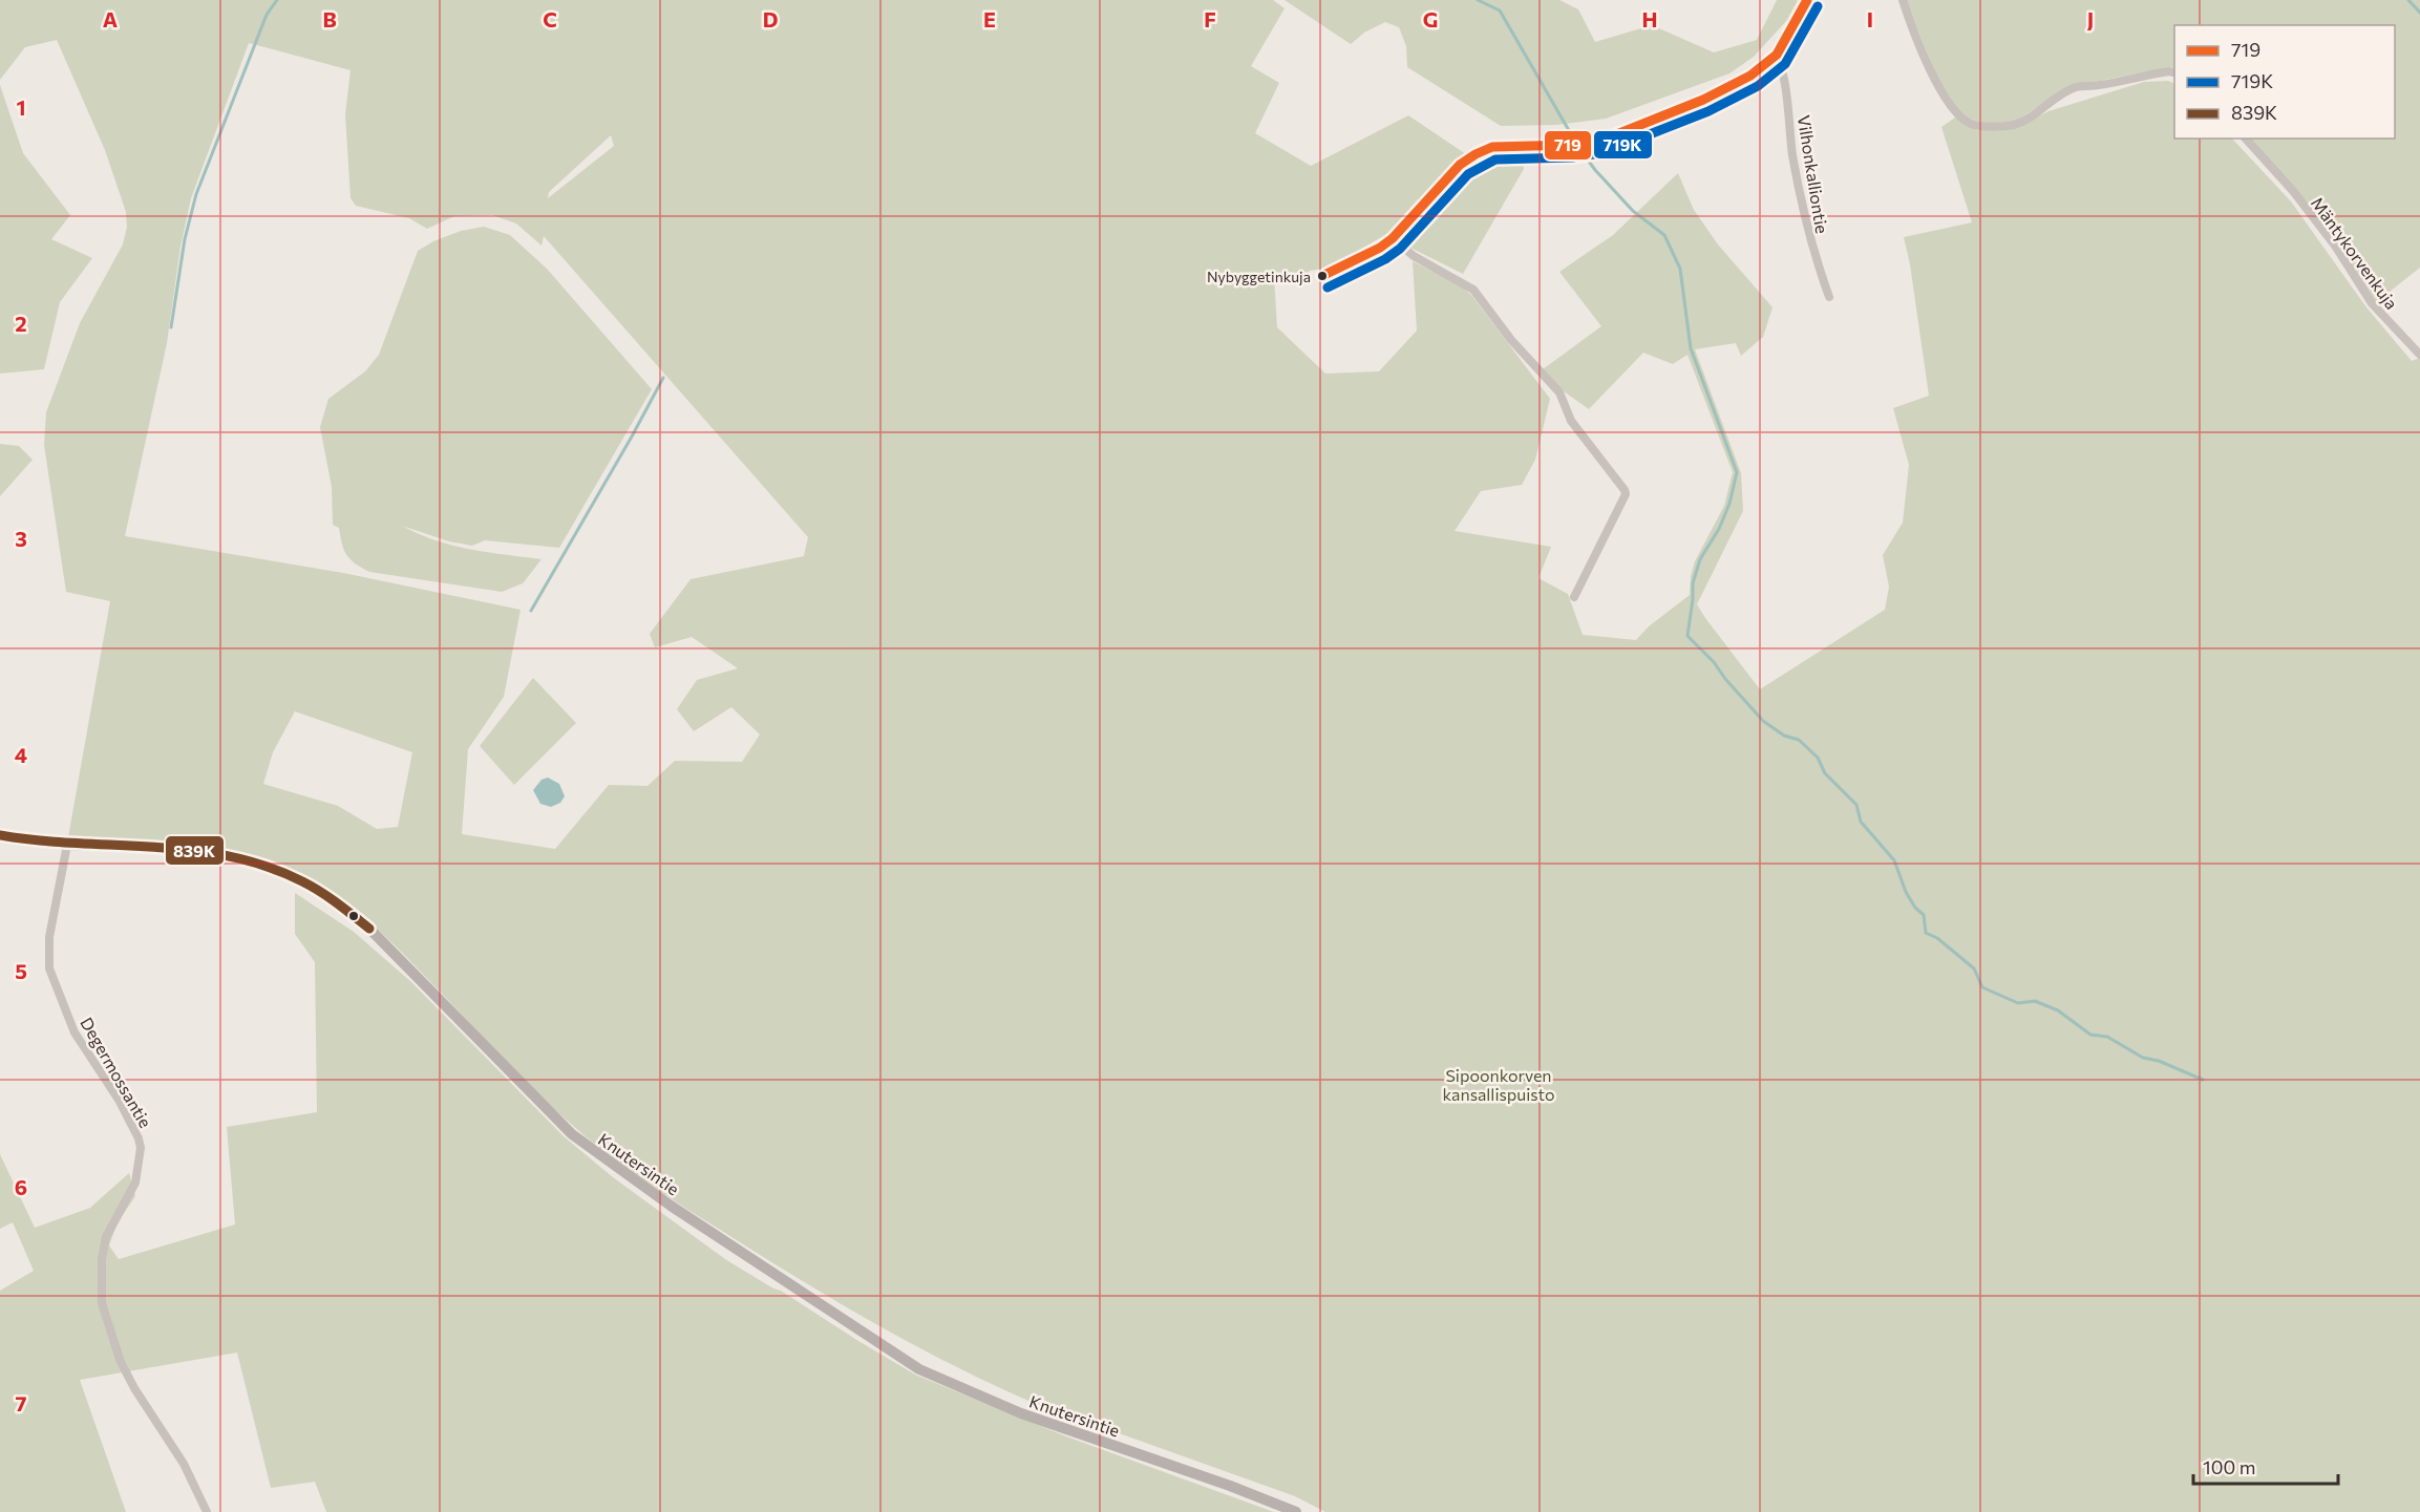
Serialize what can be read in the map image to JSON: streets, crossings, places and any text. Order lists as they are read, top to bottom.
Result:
{
  "streets": {
    "street": [
      "Vilhonkalliontie",
      "Mäntykorvenkuja",
      "Degermossantie",
      "Knutersintie"
    ]
  },
  "crossings": [
    ["Degermossantie", "Knutersintie"]
  ],
  "parks": ["Sipoonkorven kansallispuisto"],
  "places": ["Nybyggetinkuja"],
  "lines": ["transit line 719", "transit line 719K", "transit line 839K"],
  "legend": ["719", "719K", "839K"],
  "scale_bar": "100 m",
  "grid": {
    "columns": [
      "A",
      "B",
      "C",
      "D",
      "E",
      "F",
      "G",
      "H",
      "I",
      "J"
    ],
    "rows": [
      "1",
      "2",
      "3",
      "4",
      "5",
      "6",
      "7"
    ]
  }
}
